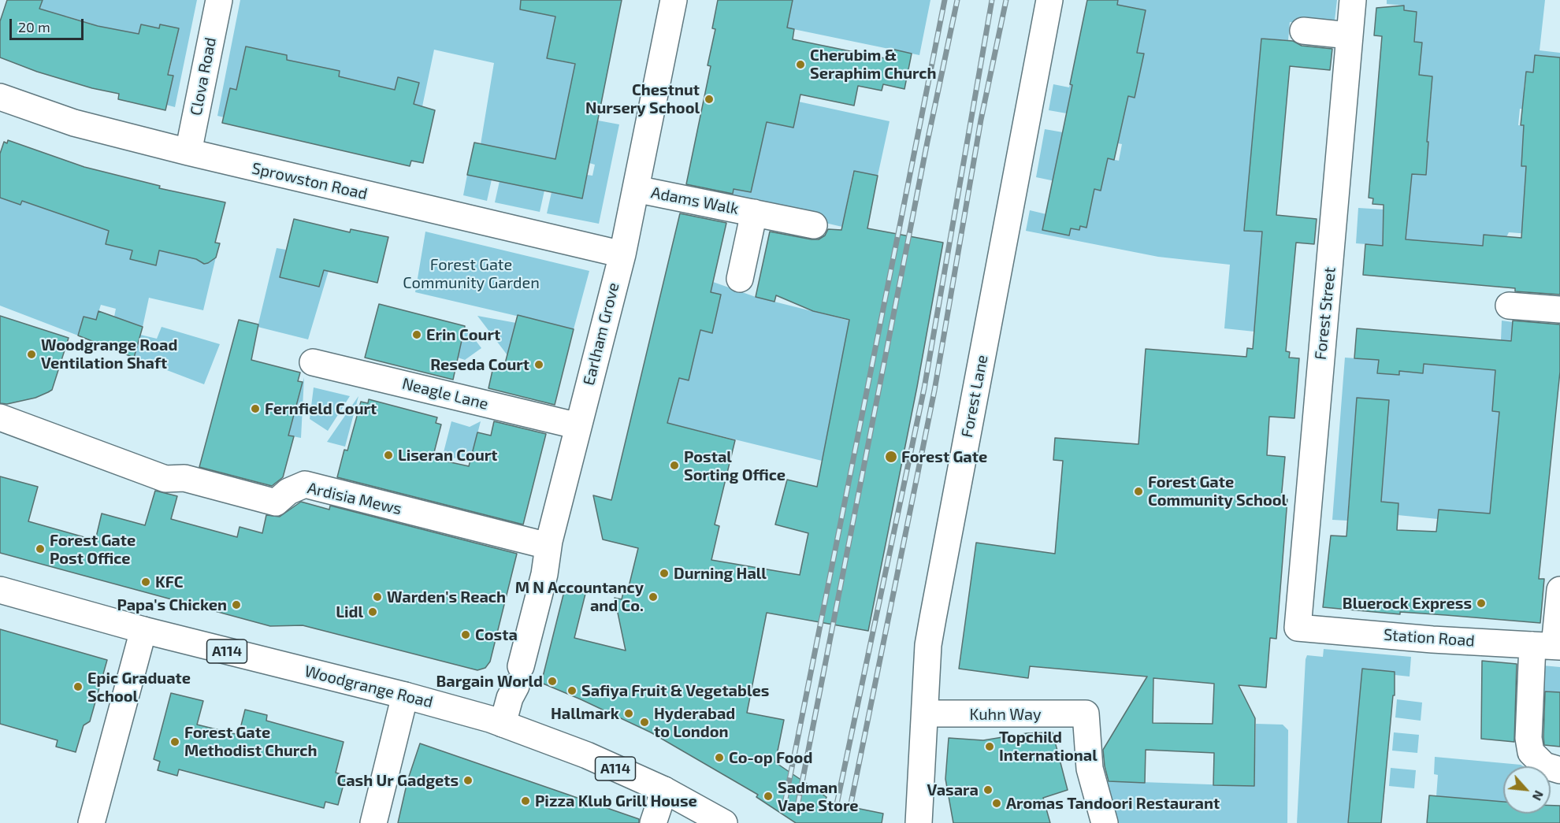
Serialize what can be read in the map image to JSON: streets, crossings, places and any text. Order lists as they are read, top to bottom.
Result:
{
  "streets": {
    "street": [
      "Clova Road",
      "Sprowston Road",
      "Adams Walk",
      "Forest Street",
      "Earlham Grove",
      "Neagle Lane",
      "Forest Lane",
      "Ardisia Mews",
      "Station Road",
      "A114",
      "Woodgrange Road",
      "Kuhn Way"
    ]
  },
  "crossings": [
    ["Clova Road", "Sprowston Road"],
    ["Sprowston Road", "Earlham Grove"],
    ["Adams Walk", "Earlham Grove"],
    ["Forest Street", "Station Road"],
    ["Earlham Grove", "Neagle Lane"],
    ["Earlham Grove", "Ardisia Mews"],
    ["Earlham Grove", "Woodgrange Road"],
    ["Forest Lane", "Kuhn Way"]
  ],
  "parks": ["Forest Gate Community Garden"],
  "places": [
    "Cherubim & Seraphim Church",
    "Chestnut Nursery School",
    "Erin Court",
    "Woodgrange Road Ventilation Shaft",
    "Reseda Court",
    "Fernfield Court",
    "Liseran Court",
    "Forest Gate",
    "Postal Sorting Office",
    "Forest Gate Community School",
    "Forest Gate Post Office",
    "Durning Hall",
    "KFC",
    "Warden's Reach",
    "M N Accountancy and Co.",
    "Bluerock Express",
    "Papa's Chicken",
    "Lidl",
    "Costa",
    "Bargain World",
    "Epic Graduate School",
    "Safiya Fruit & Vegetables",
    "Hallmark",
    "Hyderabad to London",
    "Forest Gate Methodist Church",
    "Topchild International",
    "Co-op Food",
    "Cash Ur Gadgets",
    "Vasara",
    "Sadman Vape Store",
    "Pizza Klub Grill House",
    "Aromas Tandoori Restaurant"
  ],
  "scale_bar": "20 m",
  "north": "bottom right"
}
